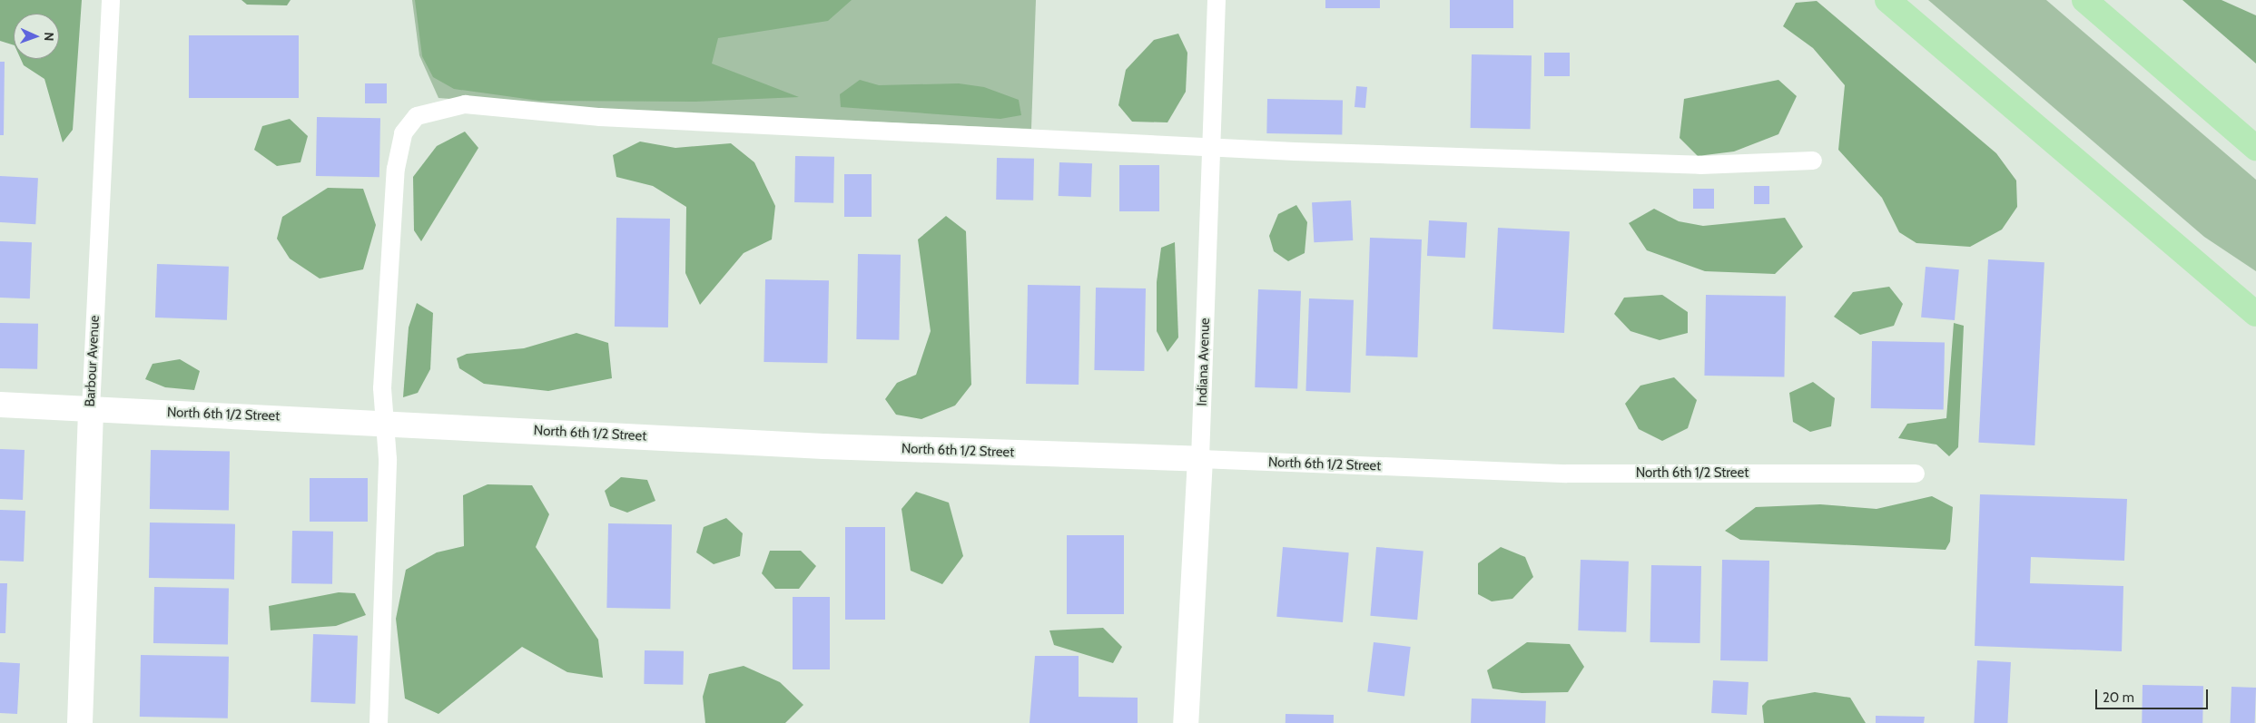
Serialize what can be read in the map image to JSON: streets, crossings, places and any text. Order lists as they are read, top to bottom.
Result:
{
  "streets": {
    "street": ["Barbour Avenue", "Indiana Avenue", "North 6th 1/2 Street"]
  },
  "crossings": [
    ["Barbour Avenue", "North 6th 1/2 Street"],
    ["Indiana Avenue", "North 6th 1/2 Street"]
  ],
  "scale_bar": "20 m",
  "north": "right"
}
